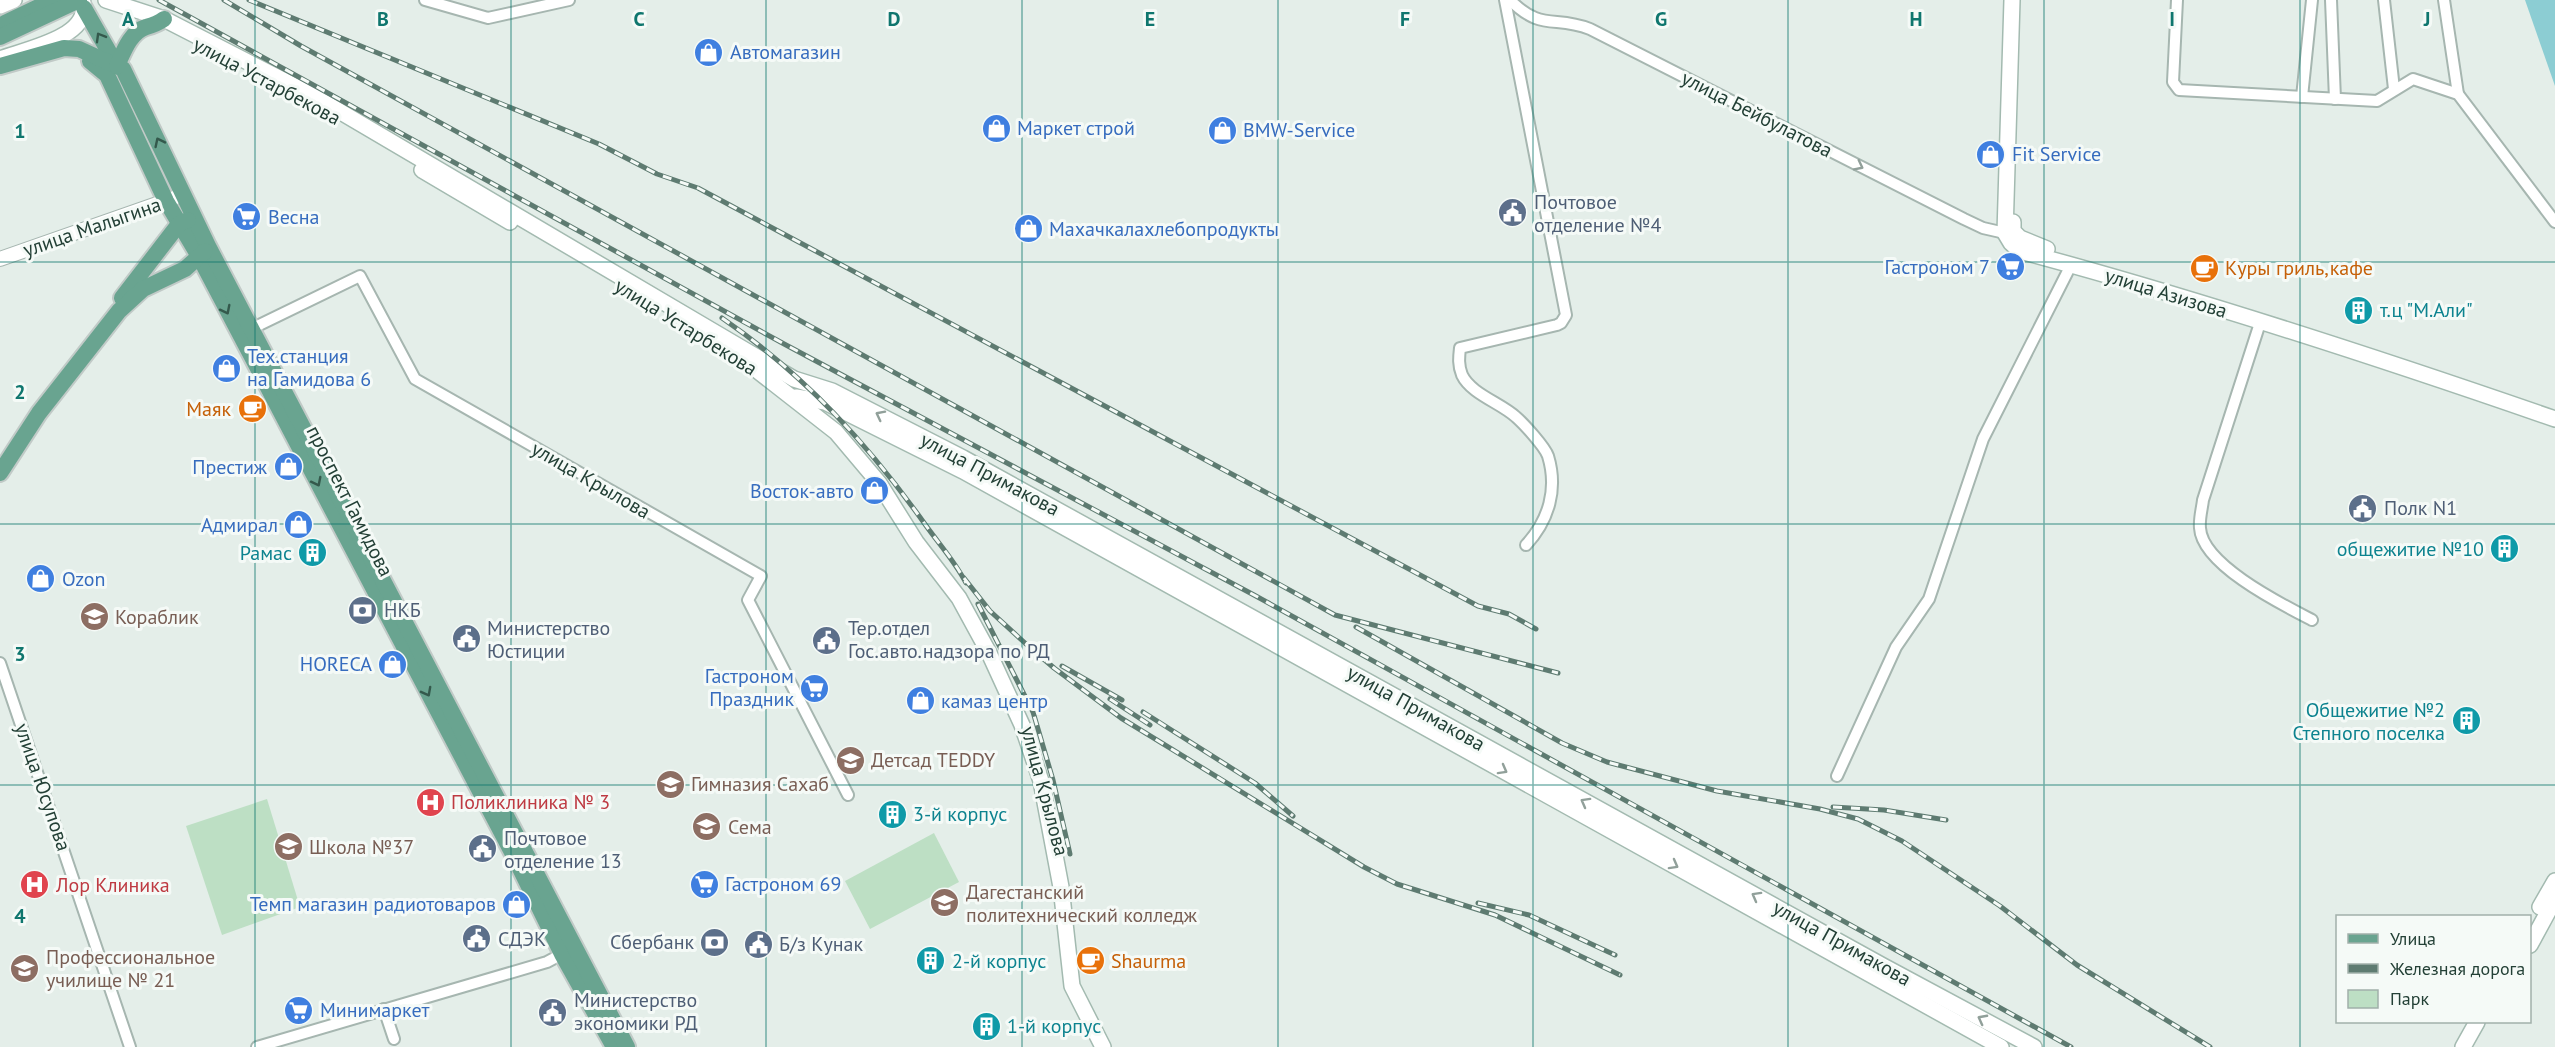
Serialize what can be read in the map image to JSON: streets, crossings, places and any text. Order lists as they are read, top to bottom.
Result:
{
  "streets": {
    "main road": [
      "улица Устарбекова",
      "улица Азизова",
      "улица Примакова",
      "улица Крылова",
      "проспект Гамидова"
    ],
    "street": ["улица Бейбулатова", "улица Малыгина", "улица Юсупова"]
  },
  "crossings": [
    ["улица Устарбекова", "проспект Гамидова"],
    ["улица Бейбулатова", "улица Азизова"],
    ["улица Малыгина", "проспект Гамидова"],
    ["улица Примакова", "улица Крылова"],
    ["улица Крылова", "проспект Гамидова"]
  ],
  "one_way": ["улица Бейбулатова"],
  "places": {
    "shop": [
      "Автомагазин",
      "Маркет строй",
      "BMW-Service",
      "Fit Service",
      "Махачкалахлебопродукты",
      "Тех.станция на Гамидова 6",
      "Престиж",
      "Восток-авто",
      "Адмирал",
      "Ozon",
      "HORECA",
      "камаз центр",
      "Темп магазин радиотоваров"
    ],
    "public building": [
      "Почтовое отделение №4",
      "Полк N1",
      "Министерство Юстиции",
      "Тер.отдел Гос.авто.надзора по РД",
      "Почтовое отделение 13",
      "СДЭК",
      "Б/з Кунак",
      "Министерство экономики РД"
    ],
    "supermarket": [
      "Весна",
      "Гастроном 7",
      "Гастроном Праздник",
      "Гастроном 69",
      "Минимаркет"
    ],
    "cafe": ["Куры гриль,кафе", "Маяк", "Shaurma"],
    "building": [
      "т.ц \"М.Али\"",
      "общежитие №10",
      "Рамас",
      "Общежитие №2 Степного поселка",
      "3-й корпус",
      "2-й корпус",
      "1-й корпус"
    ],
    "bank": ["НКБ", "Сбербанк"],
    "school or university": [
      "Кораблик",
      "Детсад TEDDY",
      "Гимназия Сахаб",
      "Сема",
      "Школа №37",
      "Дагестанский политехнический колледж",
      "Профессиональное училище № 21"
    ],
    "hospital": ["Поликлиника № 3", "Лор Клиника"]
  },
  "legend": ["Улица", "Железная дорога", "Парк"],
  "grid": {
    "columns": [
      "A",
      "B",
      "C",
      "D",
      "E",
      "F",
      "G",
      "H",
      "I",
      "J"
    ],
    "rows": [
      "1",
      "2",
      "3",
      "4"
    ]
  }
}
